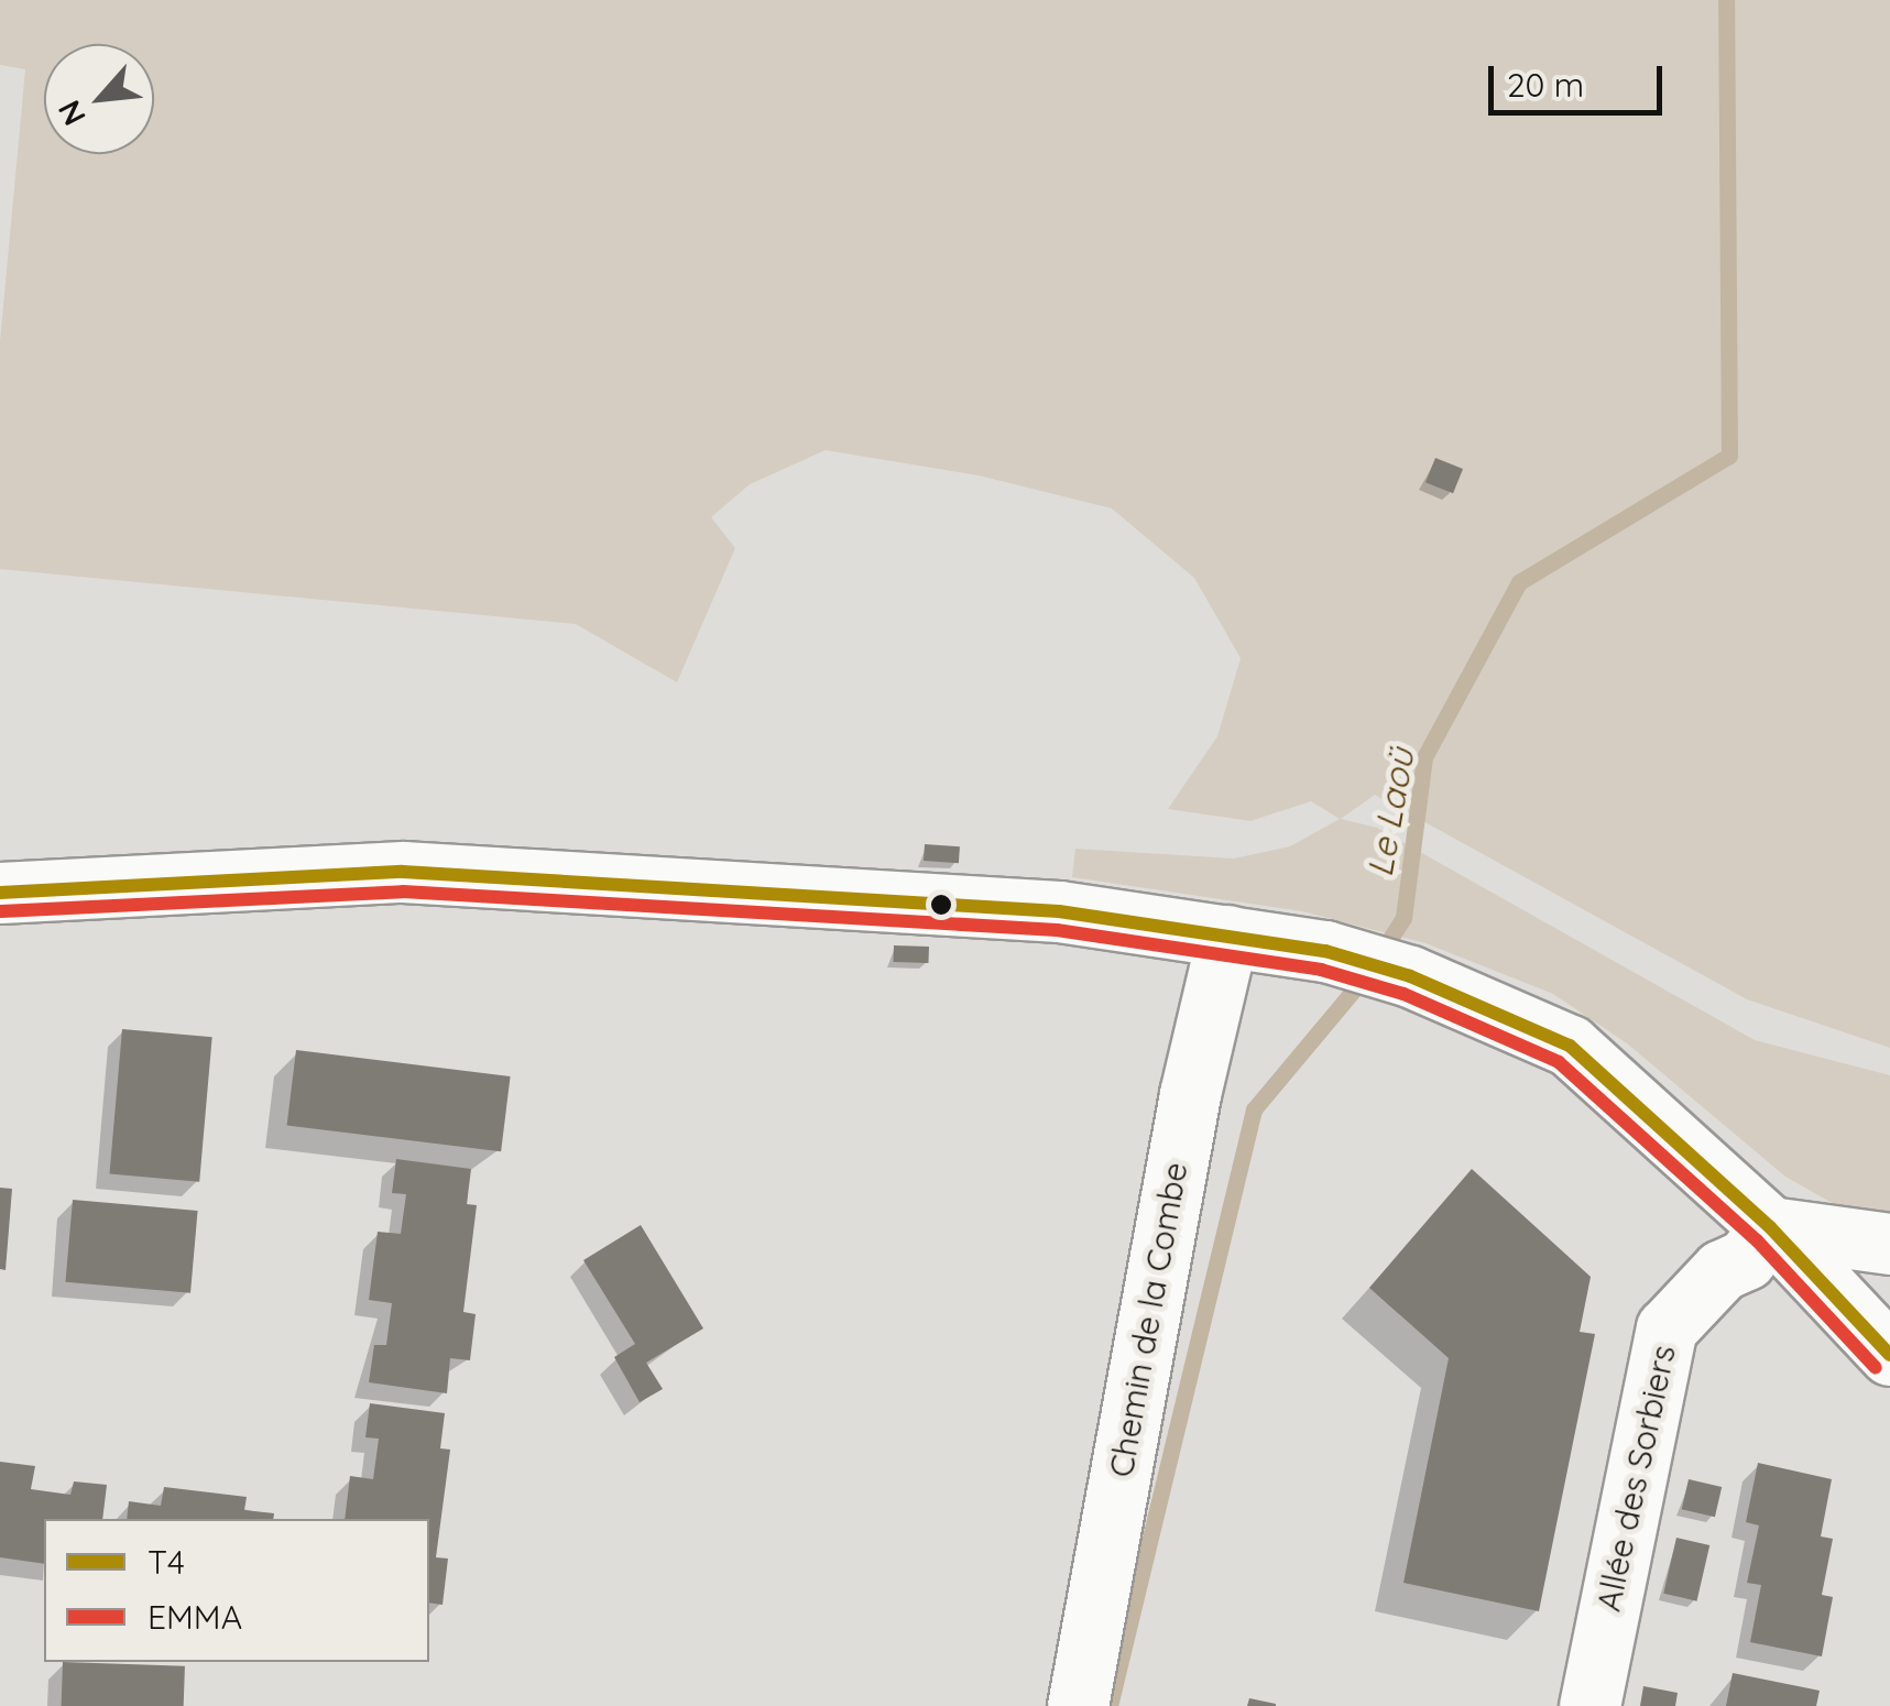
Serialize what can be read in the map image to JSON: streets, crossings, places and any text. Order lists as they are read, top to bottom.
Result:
{
  "streets": {
    "street": ["Chemin de la Combe", "Allée des Sorbiers"]
  },
  "water": ["Le Laoü"],
  "lines": ["transit line T4", "transit line EMMA"],
  "legend": ["T4", "EMMA"],
  "scale_bar": "20 m",
  "north": "bottom left"
}
